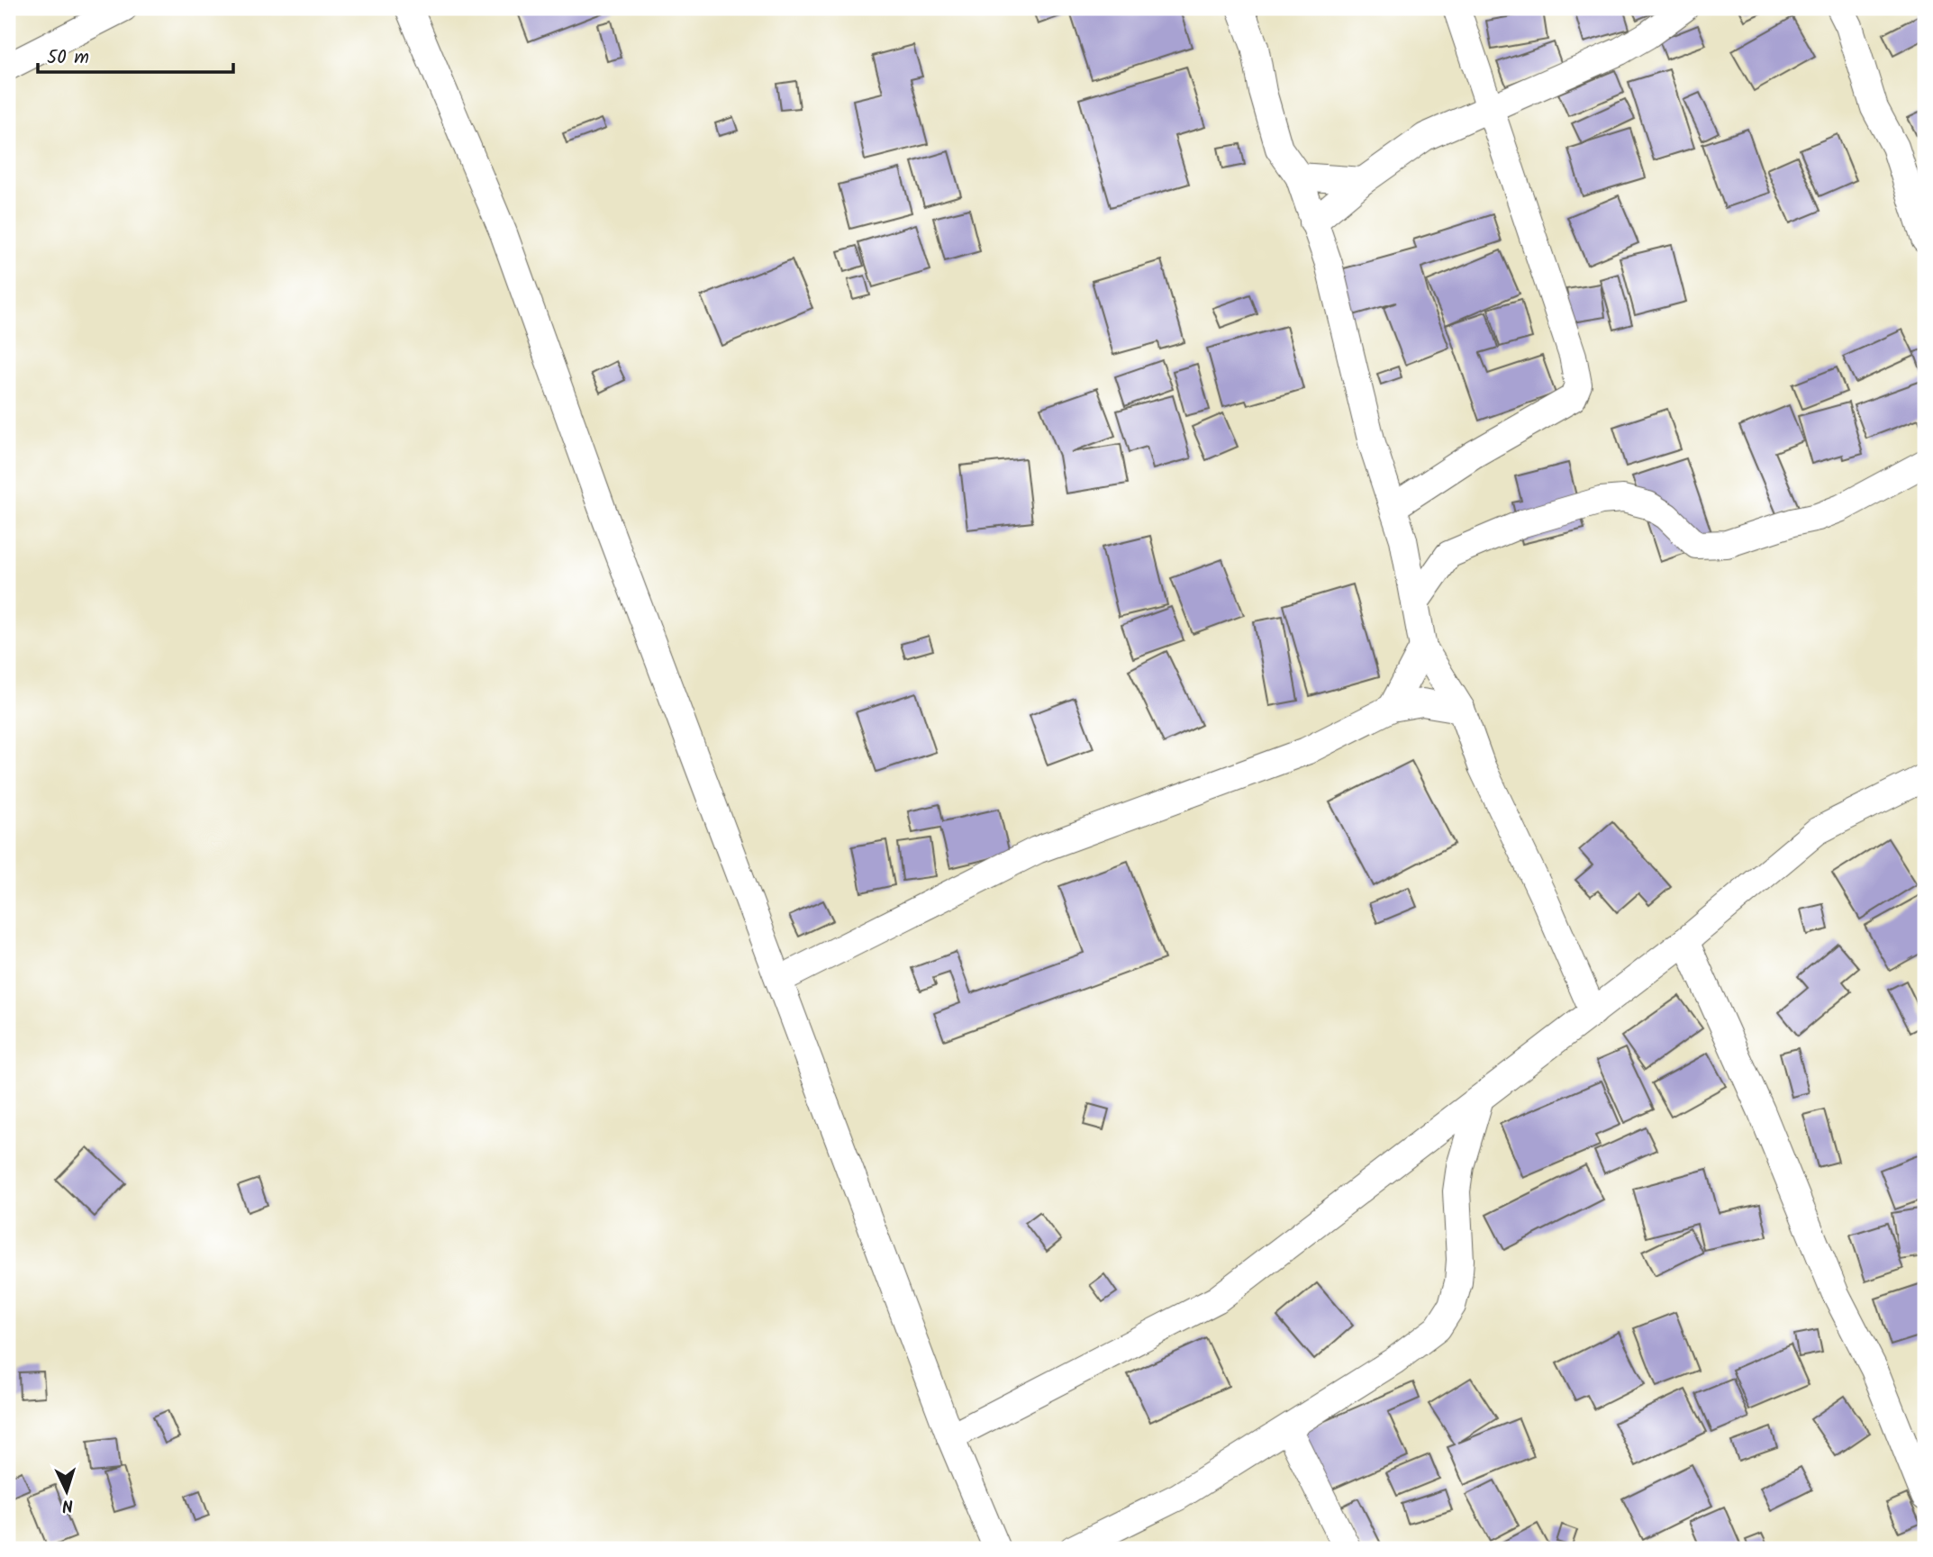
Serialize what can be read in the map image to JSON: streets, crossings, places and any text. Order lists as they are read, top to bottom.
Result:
{
  "scale_bar": "50 m",
  "north": "bottom"
}
